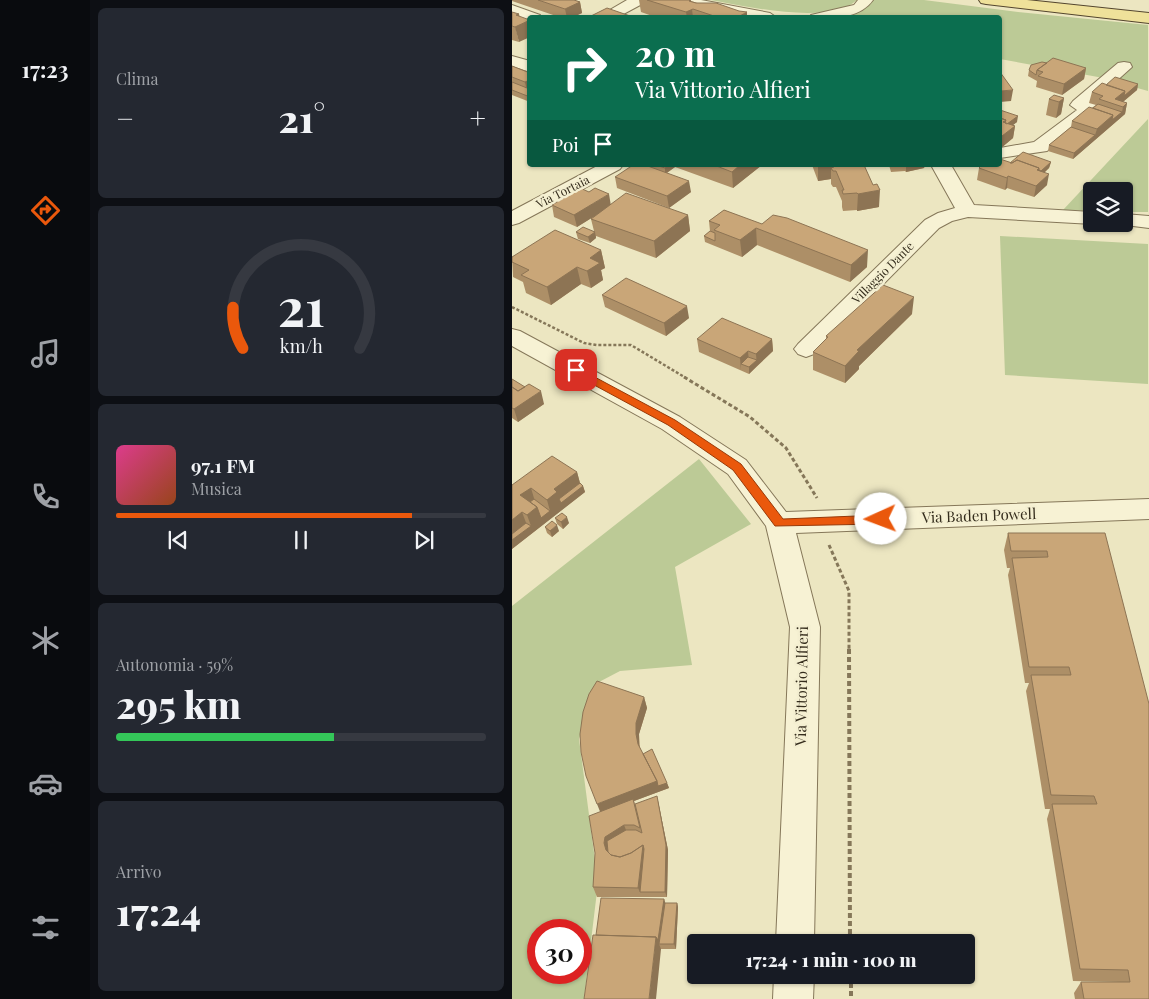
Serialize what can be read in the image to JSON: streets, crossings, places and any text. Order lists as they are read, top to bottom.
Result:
{
  "streets": {
    "street": [
      "Via Tortaia",
      "Villaggio Dante",
      "Via Baden Powell",
      "Via Vittorio Alfieri"
    ]
  },
  "crossings": [
    ["Via Baden Powell", "Via Vittorio Alfieri"]
  ],
  "page": {
    "tabs": "17:23",
    "tile": [
      "Clima",
      ["Autonomia · 59%", "295 km"],
      ["Arrivo", "17:24"]
    ],
    "turn": ["20 m", "Via Vittorio Alfieri"],
    "heat": ["−", "21°", "+"],
    "then": "Poi",
    "song": ["97.1 FM", "Musica"],
    "limit": "30",
    "trip": "17:24 · 1 min · 100 m",
    "gauge": ["21", "km/h"]
  }
}
